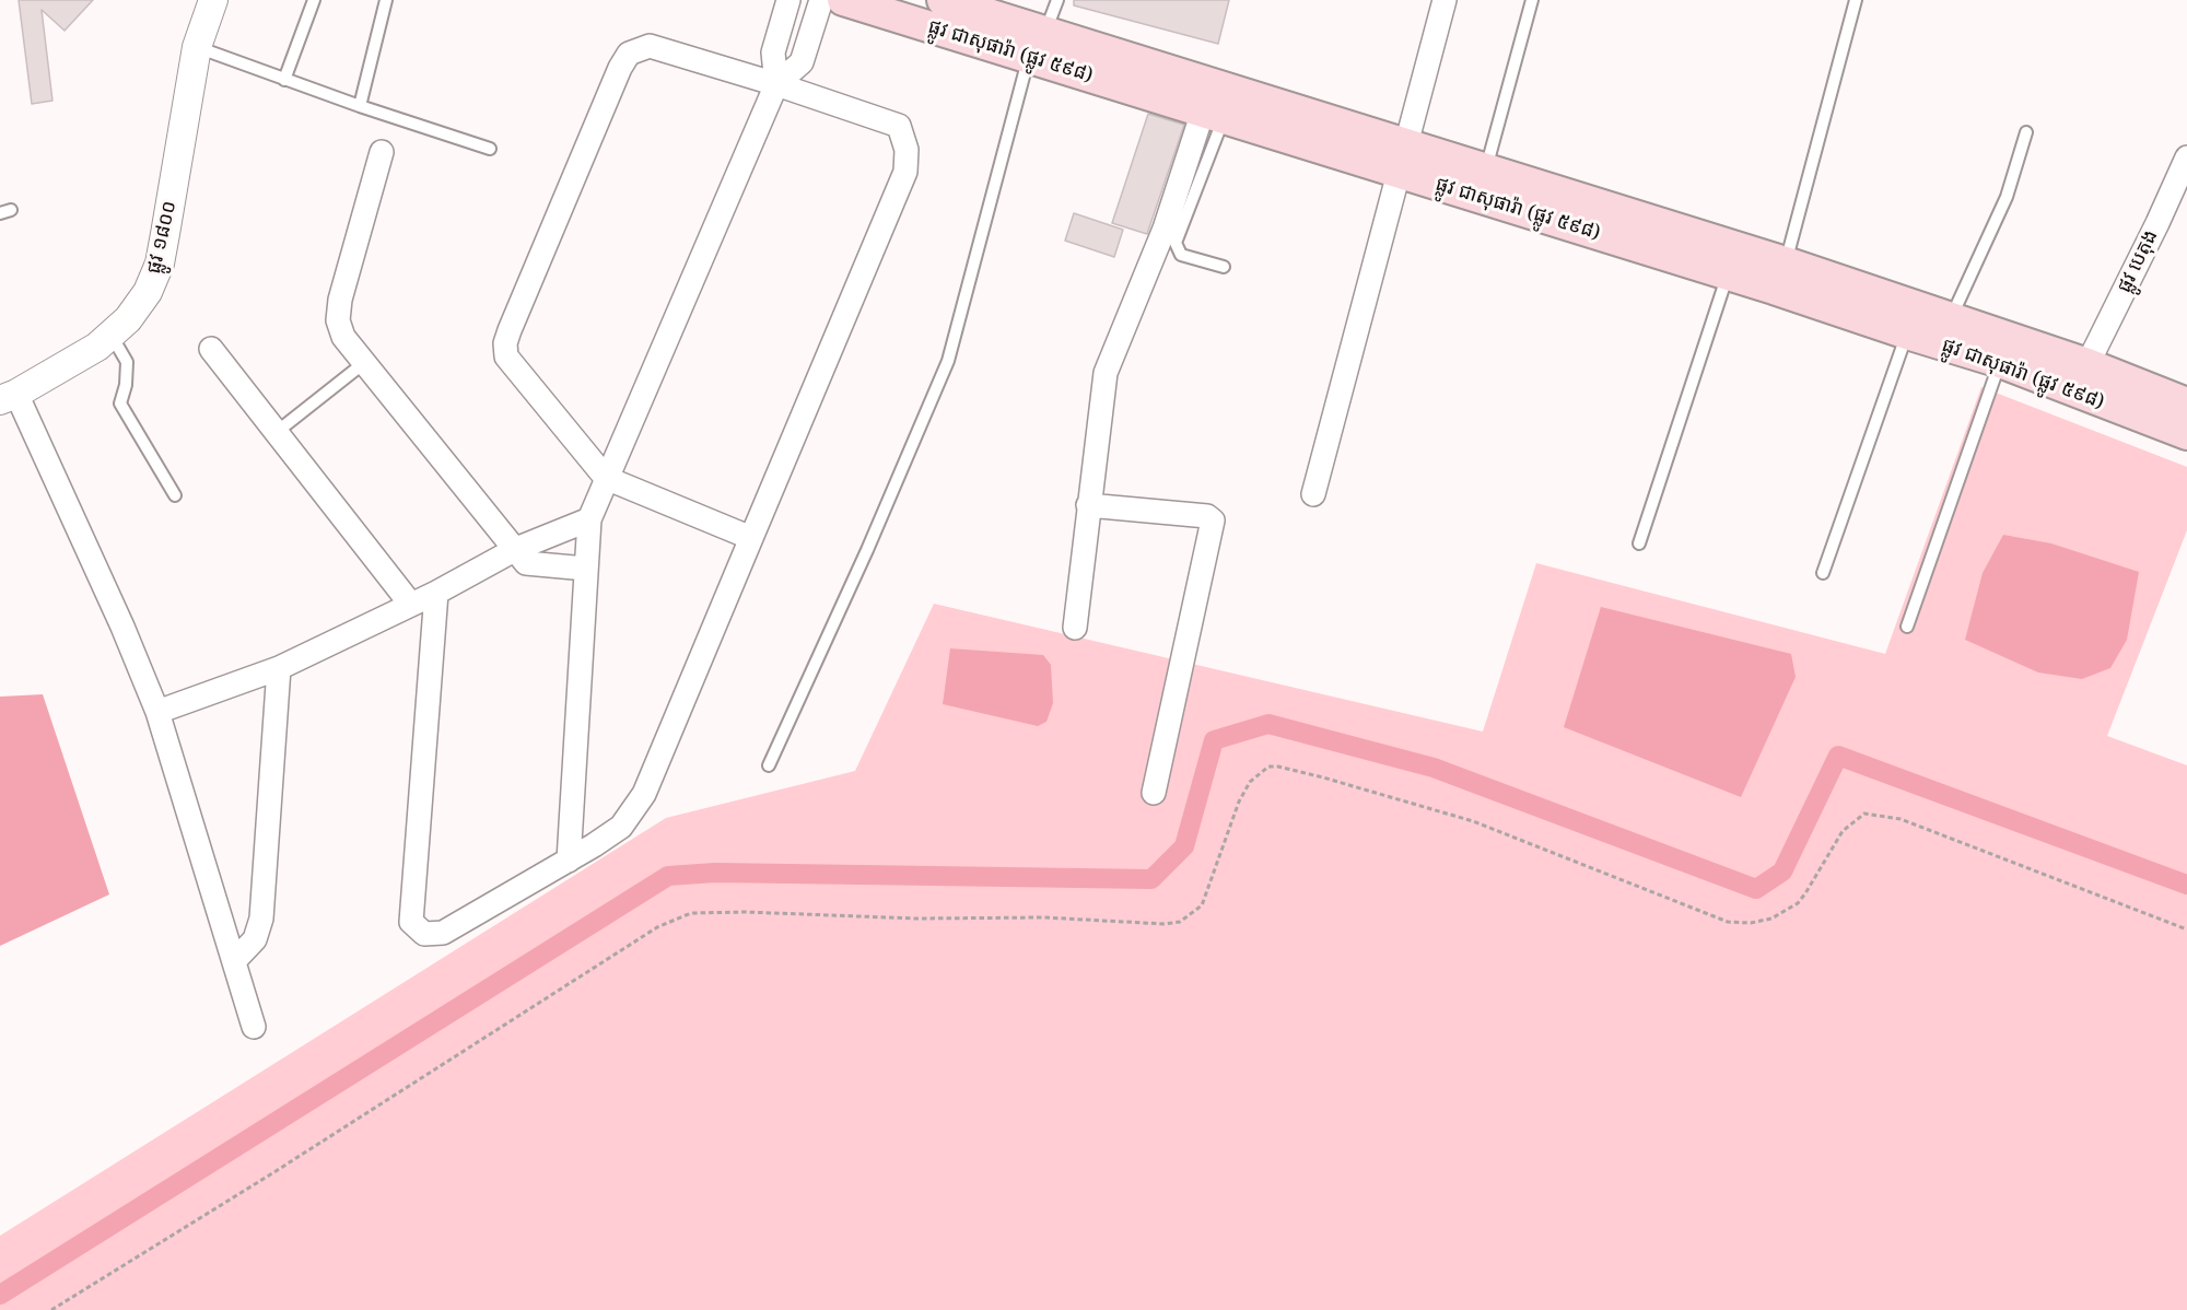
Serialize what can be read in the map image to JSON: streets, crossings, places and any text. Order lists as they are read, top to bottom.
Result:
{
  "streets": {
    "main road": ["ផ្លូវ ជាសុផារ៉ា (ផ្លូវ ៥៩៨)"],
    "street": ["ផ្លូវ ១៨០០", "ផ្លូវ បេតុង"]
  },
  "crossings": [
    ["ផ្លូវ ជាសុផារ៉ា (ផ្លូវ ៥៩៨)", "ផ្លូវ បេតុង"]
  ]
}
